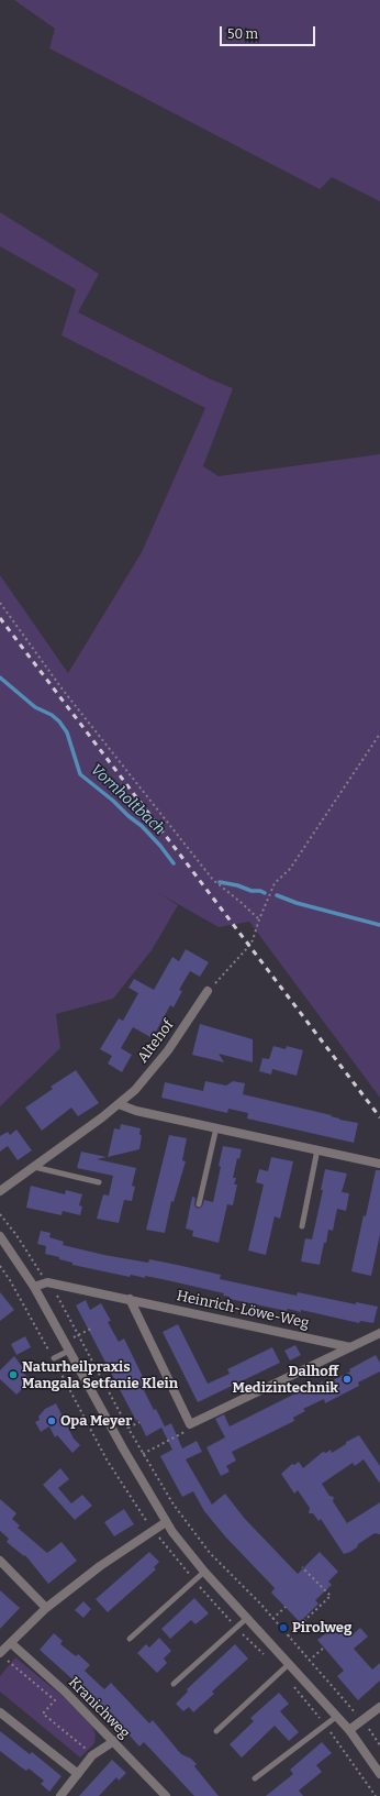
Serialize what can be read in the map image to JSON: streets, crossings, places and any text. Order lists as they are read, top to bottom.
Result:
{
  "streets": {
    "street": ["Altehof", "Heinrich-Löwe-Weg", "Kranichweg"]
  },
  "water": ["Vornholtbach"],
  "places": [
    "Naturheilpraxis Mangala Setfanie Klein",
    "Dalhoff Medizintechnik",
    "Opa Meyer",
    "Pirolweg"
  ],
  "scale_bar": "50 m"
}
